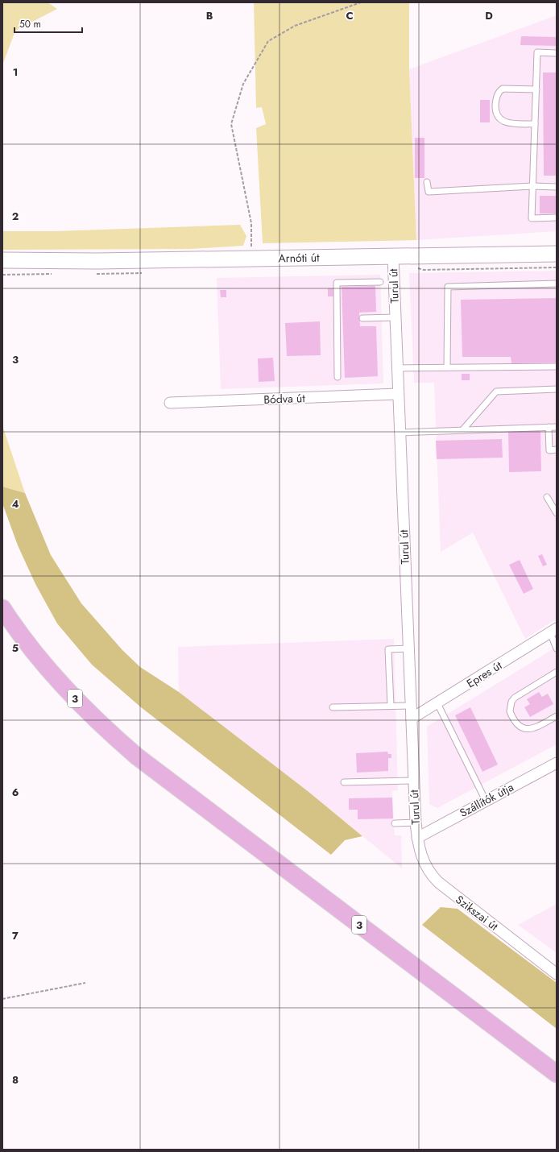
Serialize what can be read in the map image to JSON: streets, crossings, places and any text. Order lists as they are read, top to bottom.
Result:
{
  "streets": {
    "main road": ["Arnóti út", "3"],
    "street": [
      "Turul út",
      "Bódva út",
      "Epres út",
      "Szállítók útja",
      "Szikszai út"
    ]
  },
  "crossings": [
    ["Arnóti út", "Turul út"],
    ["Turul út", "Bódva út"],
    ["Turul út", "Epres út"],
    ["Turul út", "Szállítók útja"],
    ["Turul út", "Szikszai út"],
    ["Szállítók útja", "Szikszai út"]
  ],
  "scale_bar": "50 m",
  "grid": {
    "columns": ["B", "C", "D"],
    "rows": [
      "1",
      "2",
      "3",
      "4",
      "5",
      "6",
      "7",
      "8"
    ]
  }
}
